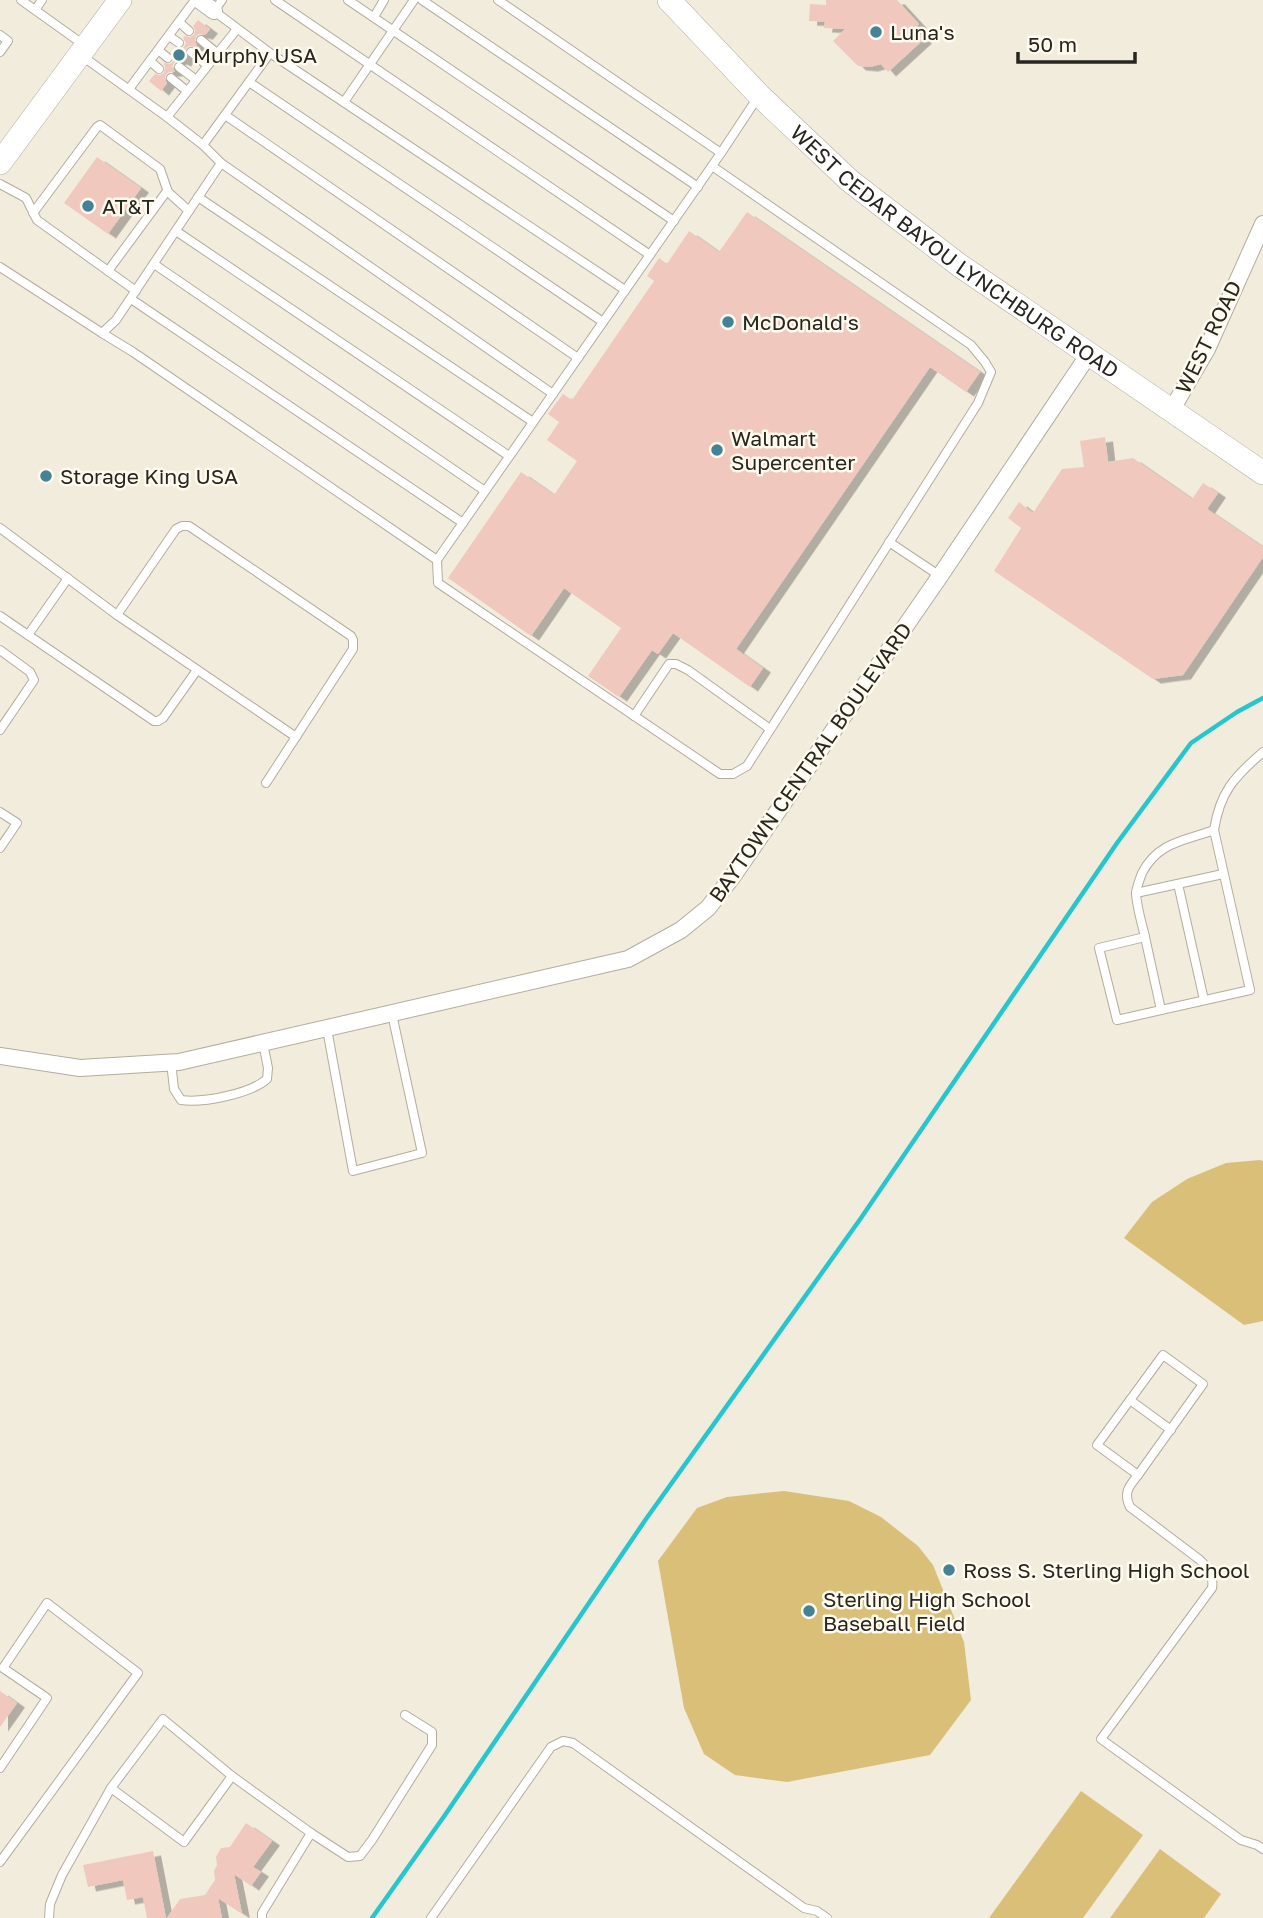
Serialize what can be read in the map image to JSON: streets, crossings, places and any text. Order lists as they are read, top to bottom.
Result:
{
  "streets": {
    "main road": ["WEST CEDAR BAYOU LYNCHBURG ROAD"],
    "street": ["WEST ROAD", "BAYTOWN CENTRAL BOULEVARD"]
  },
  "crossings": [
    ["WEST CEDAR BAYOU LYNCHBURG ROAD", "WEST ROAD"],
    ["WEST CEDAR BAYOU LYNCHBURG ROAD", "BAYTOWN CENTRAL BOULEVARD"]
  ],
  "places": [
    "Luna's",
    "Murphy USA",
    "AT&T",
    "McDonald's",
    "Walmart Supercenter",
    "Storage King USA",
    "Ross S. Sterling High School",
    "Sterling High School Baseball Field"
  ],
  "scale_bar": "50 m"
}
